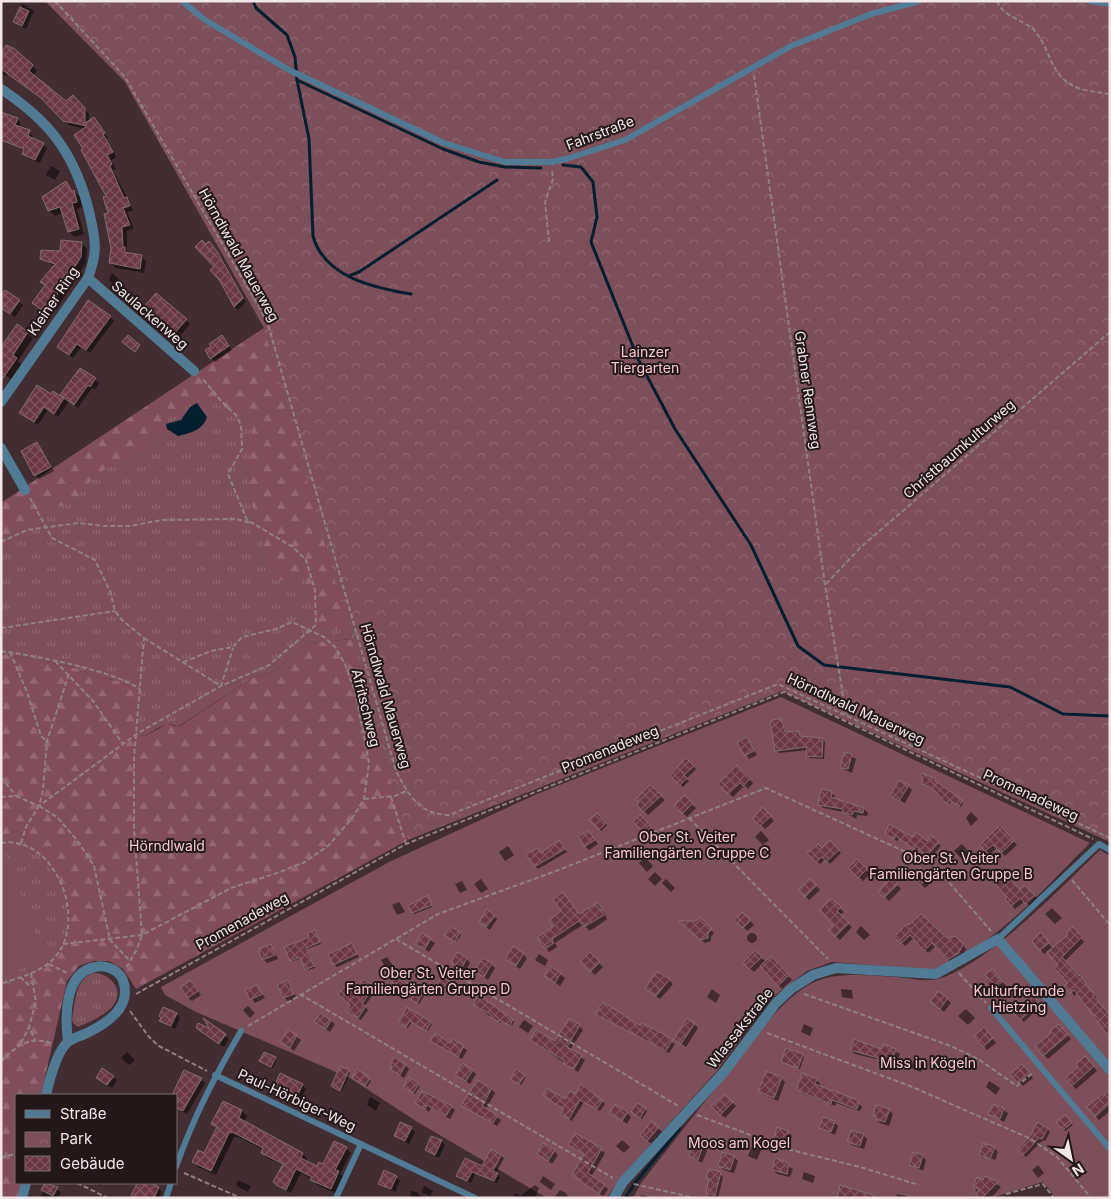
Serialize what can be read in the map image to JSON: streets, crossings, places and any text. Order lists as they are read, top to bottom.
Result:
{
  "streets": {
    "street": ["Kleiner Ring", "Saulackenweg", "Wlassakstraße"],
    "lane": ["Fahrstraße", "Paul-Hörbiger-Weg"],
    "path": [
      "Hörndlwald Mauerweg",
      "Grabner Rennweg",
      "Christbaumkulturweg",
      "Afritschweg",
      "Promenadeweg"
    ]
  },
  "crossings": [
    ["Fahrstraße", "Grabner Rennweg"],
    ["Hörndlwald Mauerweg", "Grabner Rennweg"],
    ["Kleiner Ring", "Saulackenweg"],
    ["Grabner Rennweg", "Christbaumkulturweg"],
    ["Promenadeweg", "Wlassakstraße"],
    ["Promenadeweg", "Paul-Hörbiger-Weg"]
  ],
  "parks": [
    "Lainzer Tiergarten",
    "Ober St. Veiter Familiengärten Gruppe C",
    "Hörndlwald",
    "Ober St. Veiter Familiengärten Gruppe B",
    "Ober St. Veiter Familiengärten Gruppe D",
    "Kulturfreunde Hietzing",
    "Miss in Kögeln",
    "Moos am Kogel"
  ],
  "legend": ["Straße", "Park", "Gebäude"],
  "north": "bottom right"
}
